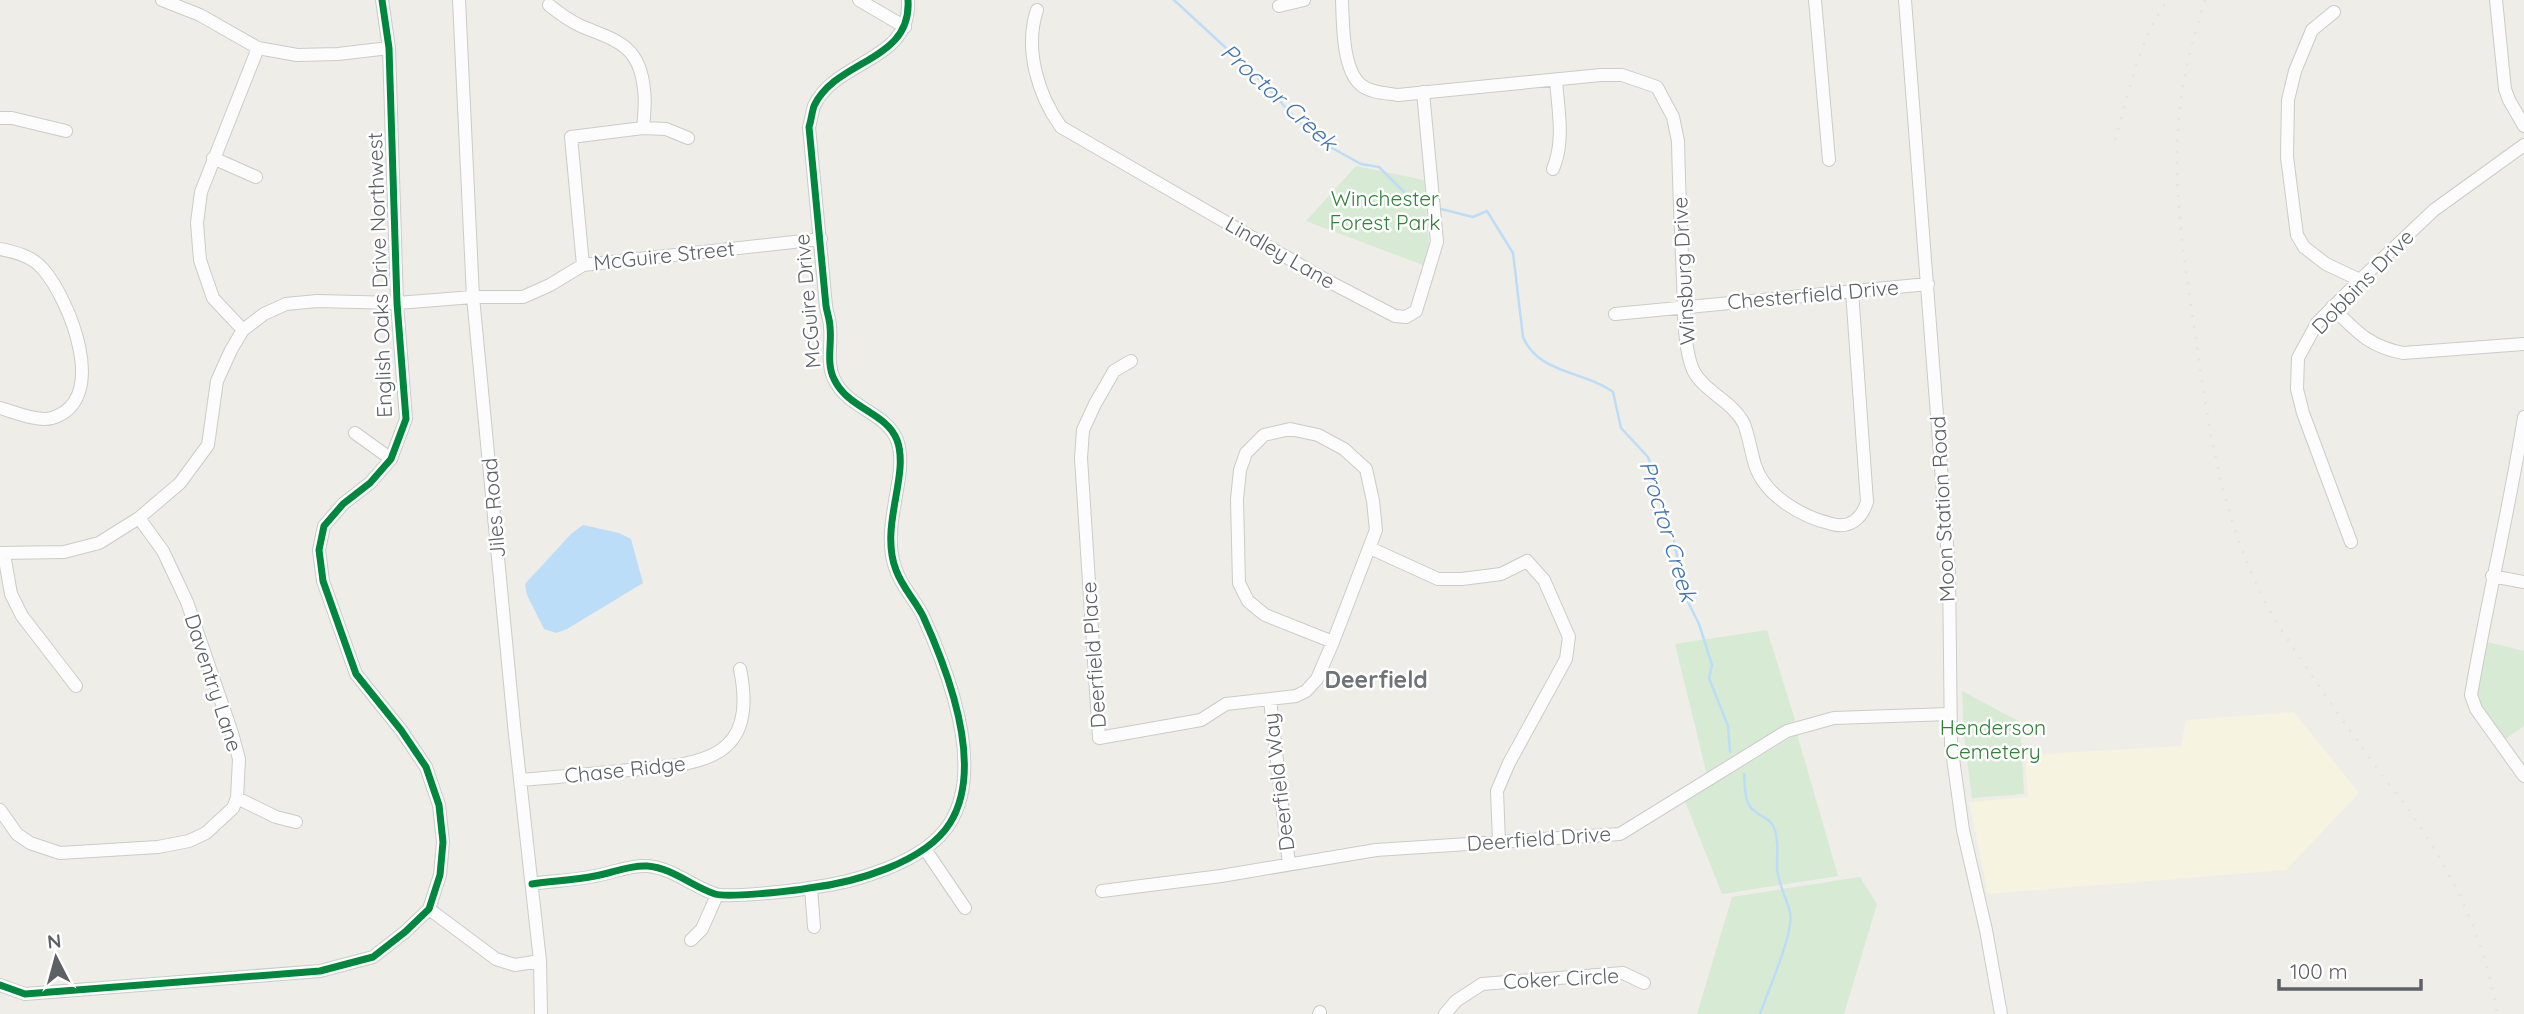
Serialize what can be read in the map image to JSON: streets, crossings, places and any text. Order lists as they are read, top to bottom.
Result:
{
  "streets": {
    "street": [
      "Lindley Lane",
      "McGuire Street",
      "Winsburg Drive",
      "English Oaks Drive Northwest",
      "Dobbins Drive",
      "Chesterfield Drive",
      "McGuire Drive",
      "Jiles Road",
      "Moon Station Road",
      "Deerfield Place",
      "Daventry Lane",
      "Chase Ridge",
      "Deerfield Way",
      "Deerfield Drive",
      "Coker Circle"
    ]
  },
  "crossings": [
    ["Lindley Lane", "Winsburg Drive"],
    ["McGuire Street", "English Oaks Drive Northwest"],
    ["McGuire Street", "McGuire Drive"],
    ["McGuire Street", "Jiles Road"],
    ["Winsburg Drive", "Chesterfield Drive"],
    ["Chesterfield Drive", "Moon Station Road"],
    ["Jiles Road", "Chase Ridge"],
    ["Moon Station Road", "Deerfield Drive"],
    ["Deerfield Place", "Deerfield Way"],
    ["Deerfield Way", "Deerfield Drive"]
  ],
  "districts": ["Deerfield"],
  "water": ["Proctor Creek"],
  "parks": ["Winchester Forest Park", "Henderson Cemetery"],
  "scale_bar": "100 m",
  "north": "top"
}
